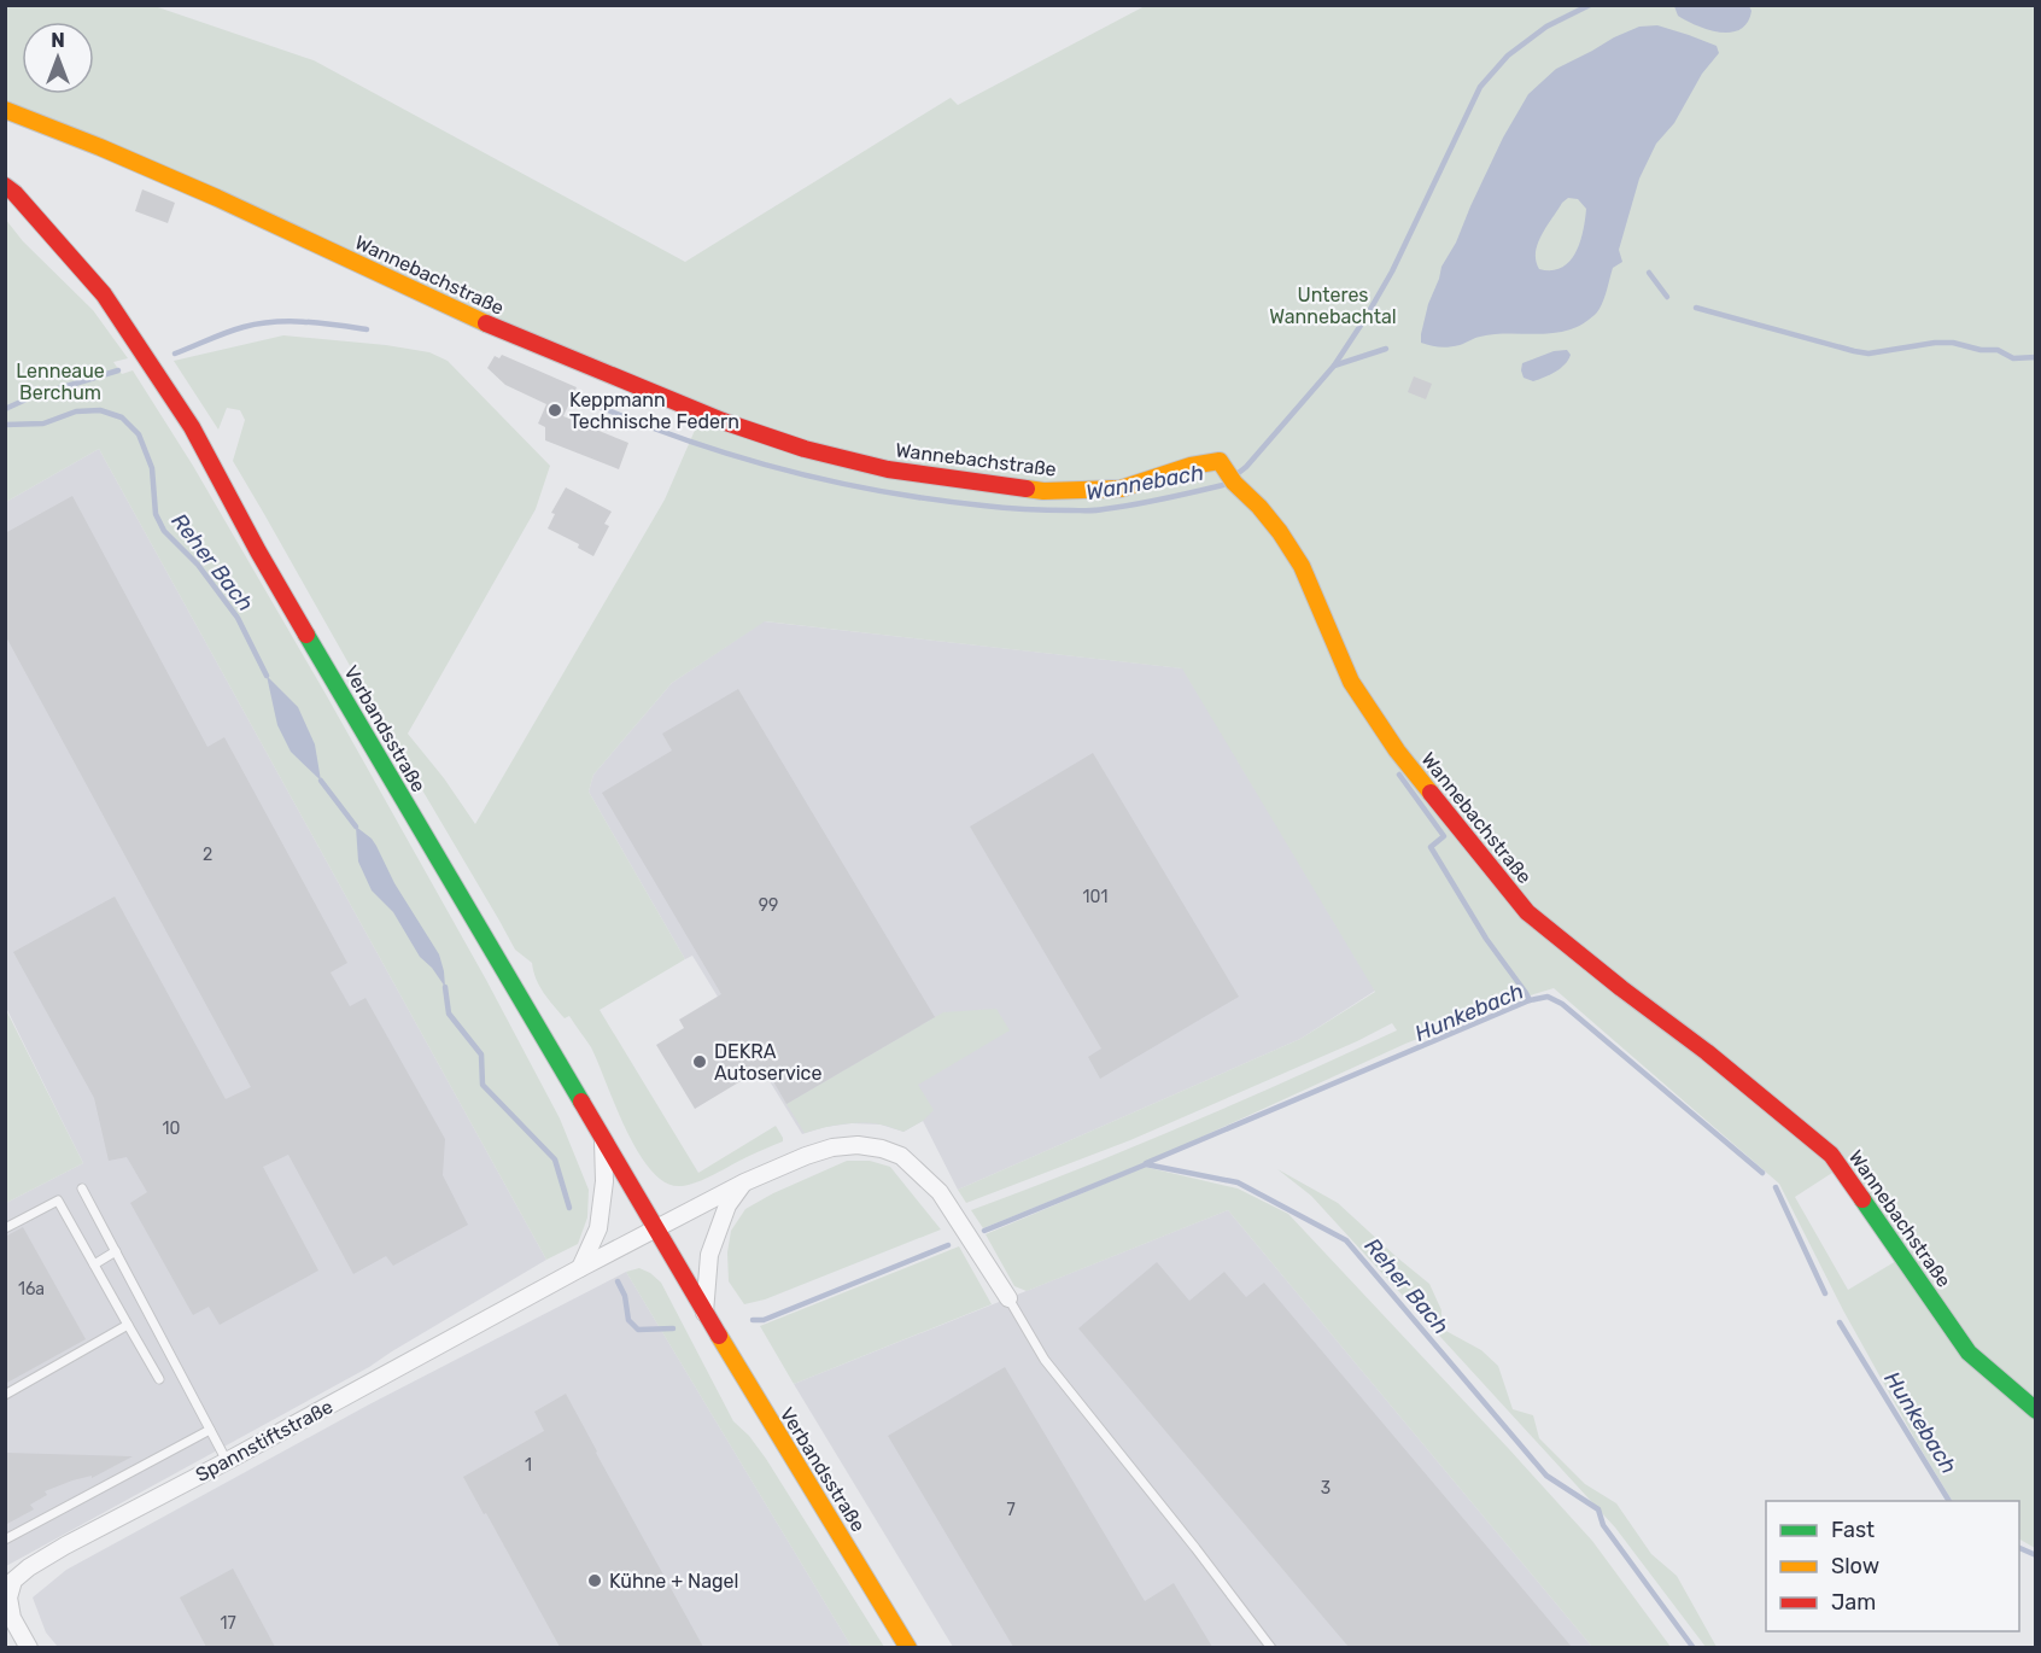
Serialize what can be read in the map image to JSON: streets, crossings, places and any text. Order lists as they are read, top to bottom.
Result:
{
  "streets": {
    "street": ["Wannebachstraße", "Verbandsstraße", "Spannstiftstraße"]
  },
  "crossings": [
    ["Verbandsstraße", "Spannstiftstraße"]
  ],
  "water": ["Wannebach", "Reher Bach", "Hunkebach"],
  "parks": ["Unteres Wannebachtal", "Lenneaue Berchum"],
  "places": ["Keppmann Technische Federn", "DEKRA Autoservice", "Kühne + Nagel"],
  "house_numbers": [
    "2",
    "101",
    "99",
    "10",
    "16a",
    "1",
    "3",
    "7",
    "17"
  ],
  "legend": ["Fast", "Slow", "Jam"],
  "north": "top"
}
